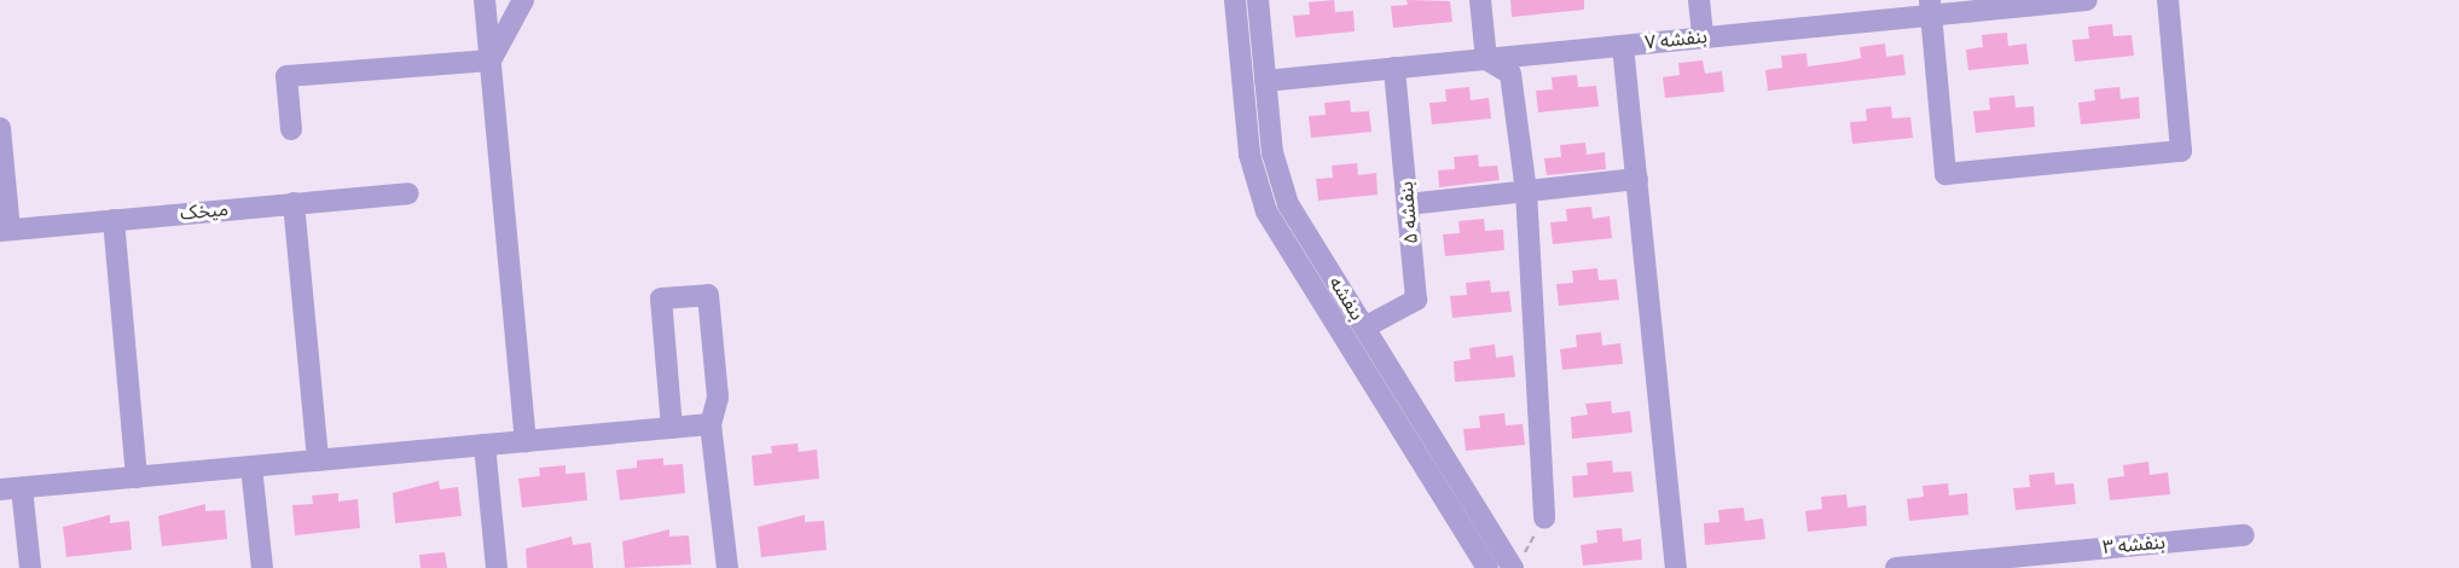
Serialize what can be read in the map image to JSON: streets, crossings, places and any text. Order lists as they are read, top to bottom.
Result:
{
  "streets": {
    "street": [
      "بنفشه ۷",
      "میخک",
      "بنفشه ۵",
      "بنفشه",
      "بنفشه ۳"
    ]
  },
  "crossings": [
    ["بنفشه ۷", "بنفشه ۵"],
    ["بنفشه ۷", "بنفشه"],
    ["بنفشه ۵", "بنفشه"]
  ]
}
